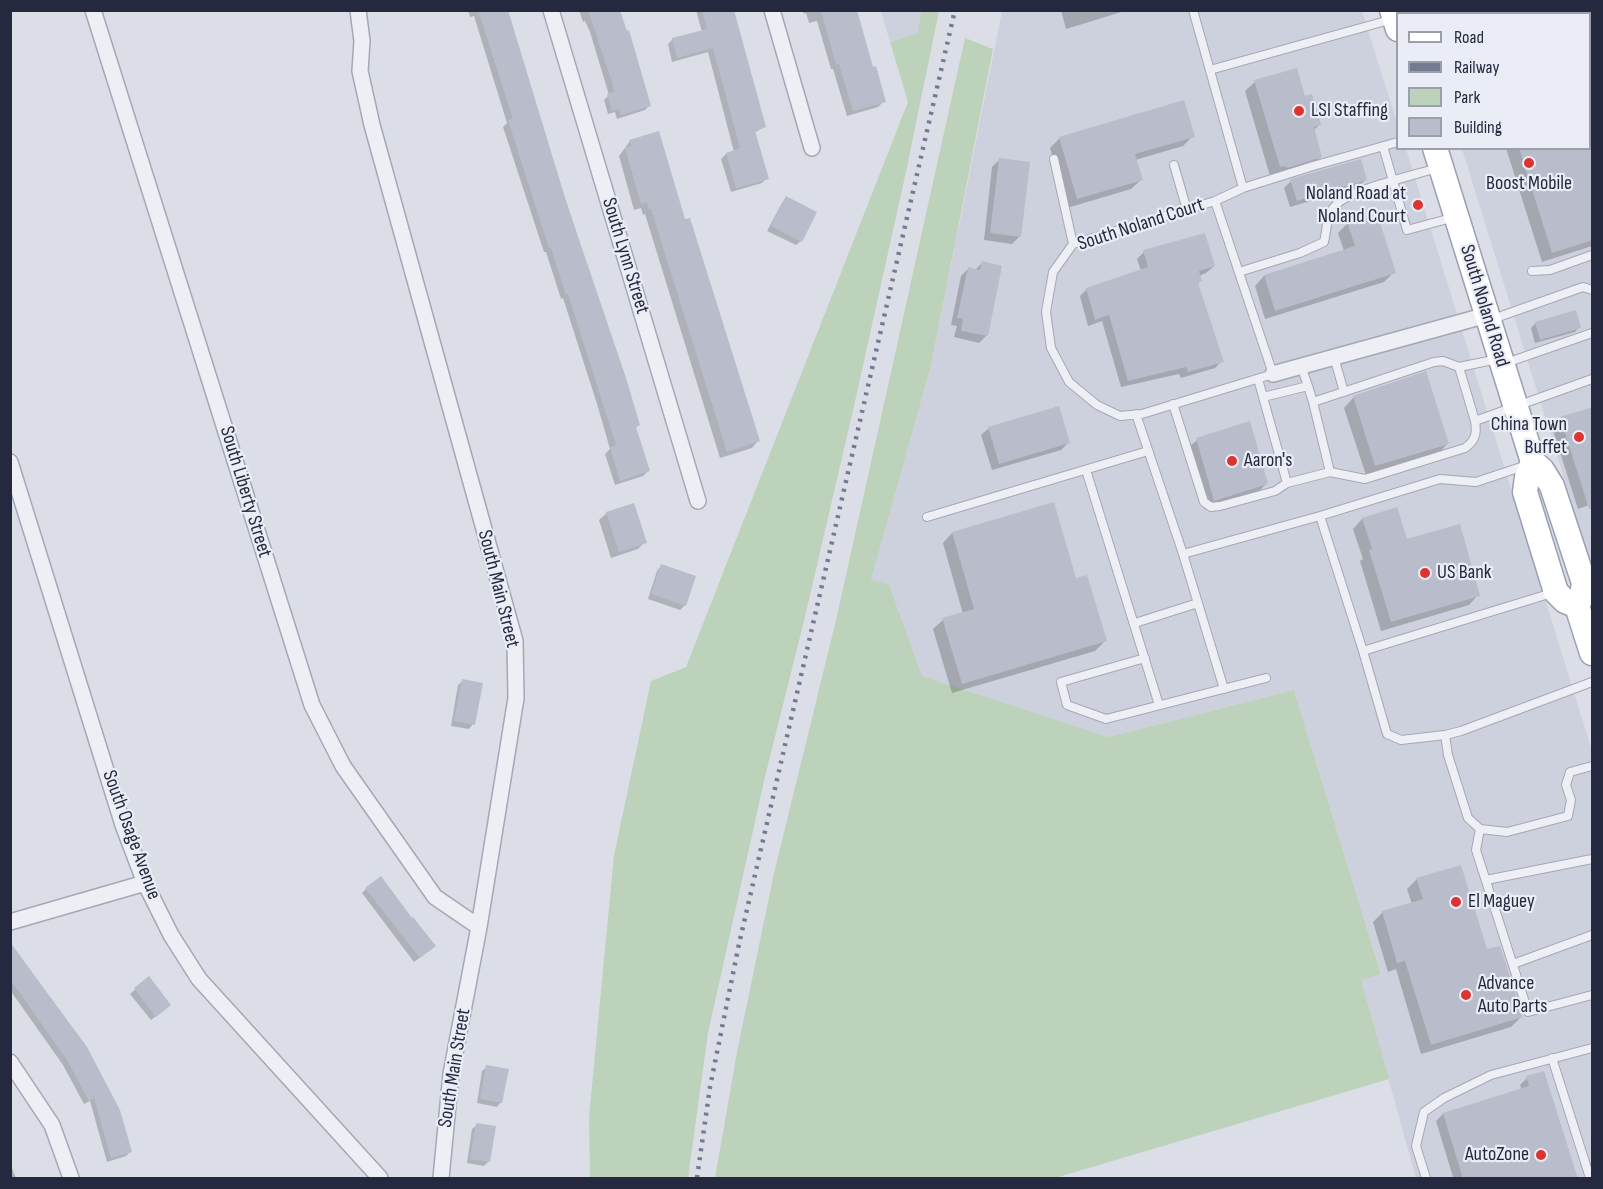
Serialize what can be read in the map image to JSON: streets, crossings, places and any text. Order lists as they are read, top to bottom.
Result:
{
  "streets": {
    "main road": ["South Noland Road"],
    "street": [
      "South Noland Court",
      "South Lynn Street",
      "South Liberty Street",
      "South Main Street",
      "South Osage Avenue"
    ]
  },
  "crossings": [
    ["South Noland Court", "South Noland Road"],
    ["South Liberty Street", "South Main Street"]
  ],
  "places": [
    "LSI Staffing",
    "Boost Mobile",
    "Noland Road at Noland Court",
    "China Town Buffet",
    "Aaron's",
    "US Bank",
    "El Maguey",
    "Advance Auto Parts",
    "AutoZone"
  ],
  "legend": [
    "Road",
    "Railway",
    "Park",
    "Building"
  ]
}
